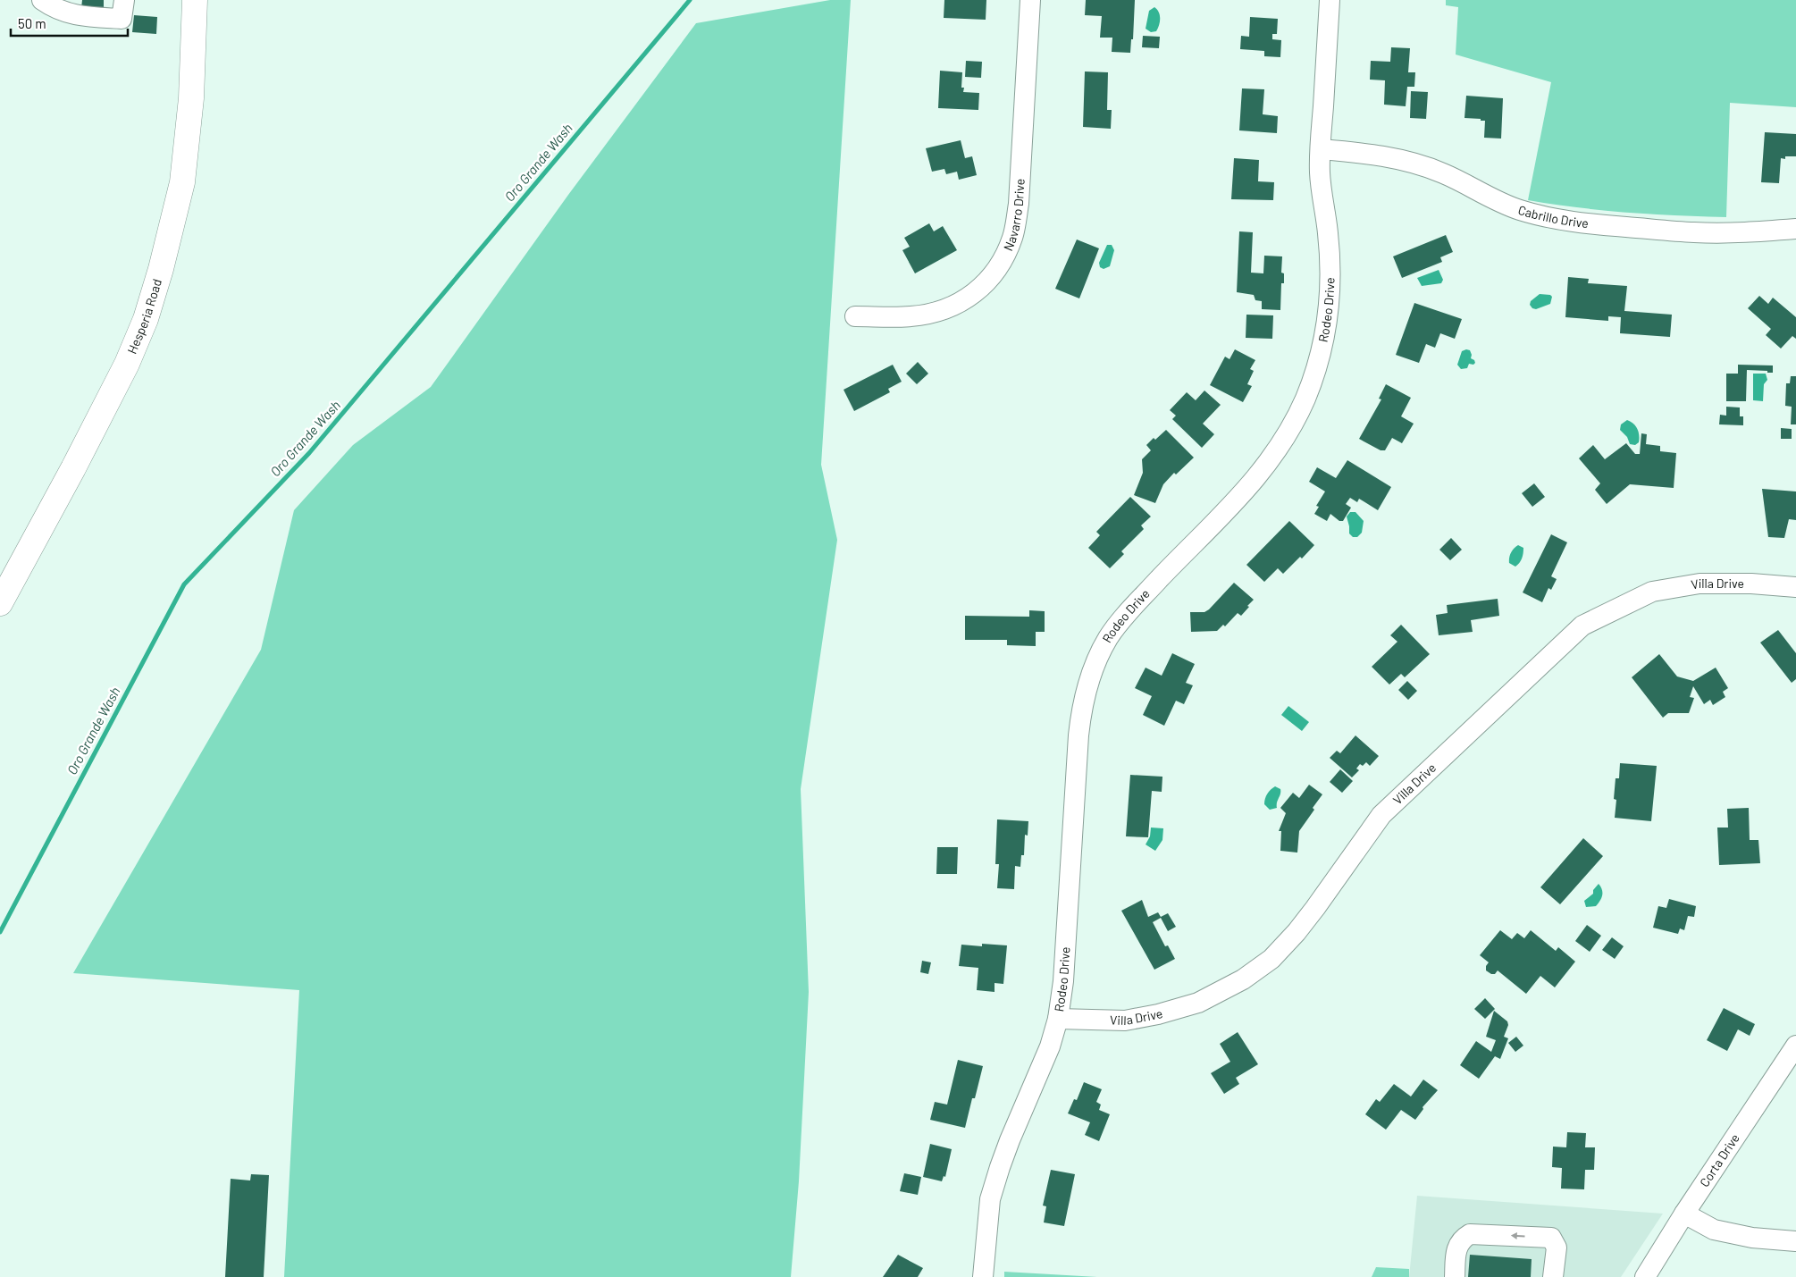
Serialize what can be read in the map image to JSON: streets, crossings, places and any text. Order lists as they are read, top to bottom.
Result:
{
  "streets": {
    "main road": ["Hesperia Road"],
    "street": [
      "Navarro Drive",
      "Cabrillo Drive",
      "Rodeo Drive",
      "Villa Drive",
      "Corta Drive"
    ]
  },
  "crossings": [
    ["Cabrillo Drive", "Rodeo Drive"],
    ["Rodeo Drive", "Villa Drive"]
  ],
  "water": ["Oro Grande Wash"],
  "scale_bar": "50 m"
}
